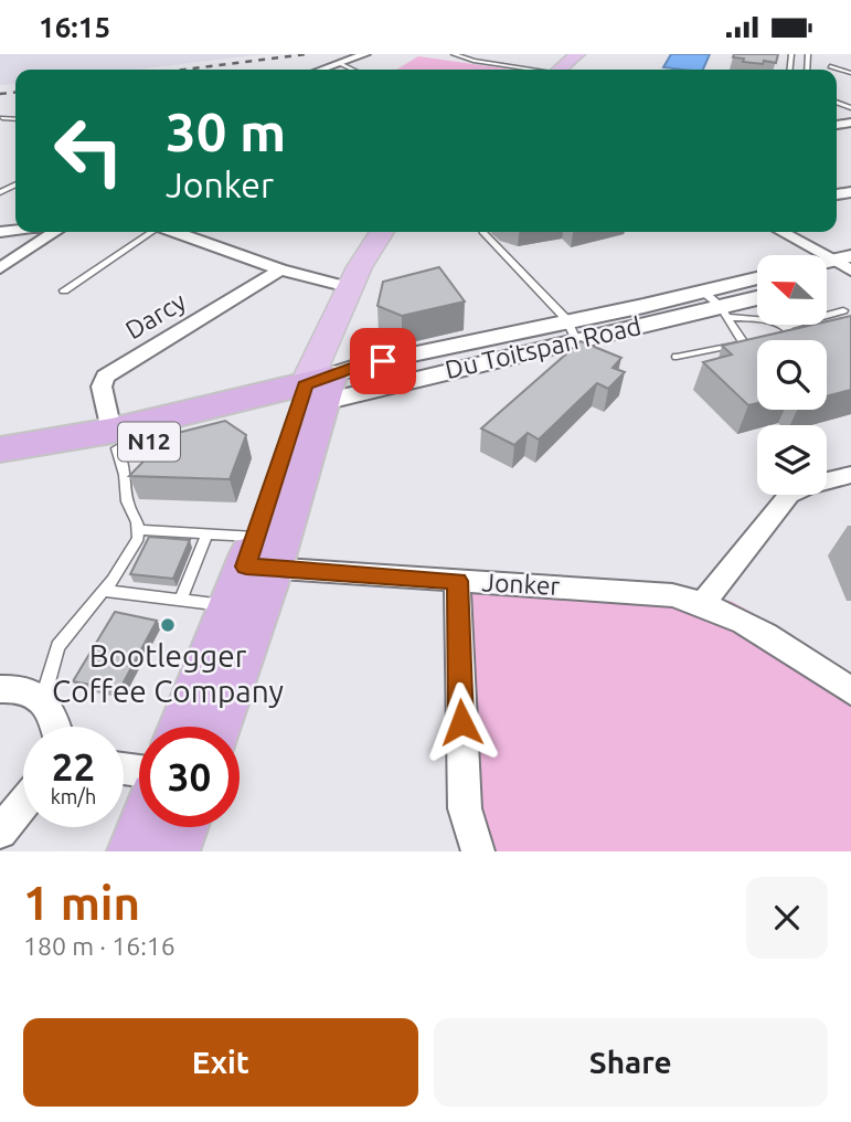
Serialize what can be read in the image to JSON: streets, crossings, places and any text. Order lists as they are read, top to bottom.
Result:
{
  "streets": {
    "highway": ["Du Toitspan Road", "N12"],
    "street": ["Darcy", "Jonker"]
  },
  "crossings": [
    ["Darcy", "Du Toitspan Road"]
  ],
  "places": ["Bootlegger Coffee Company"],
  "north": "left",
  "page": {
    "status": "16:15",
    "turn": ["30 m", "Jonker"],
    "speed": "22 km/h",
    "limit": "30",
    "heading": ["1 min", "180 m · 16:16"],
    "buttons": ["Exit", "Share"]
  }
}
